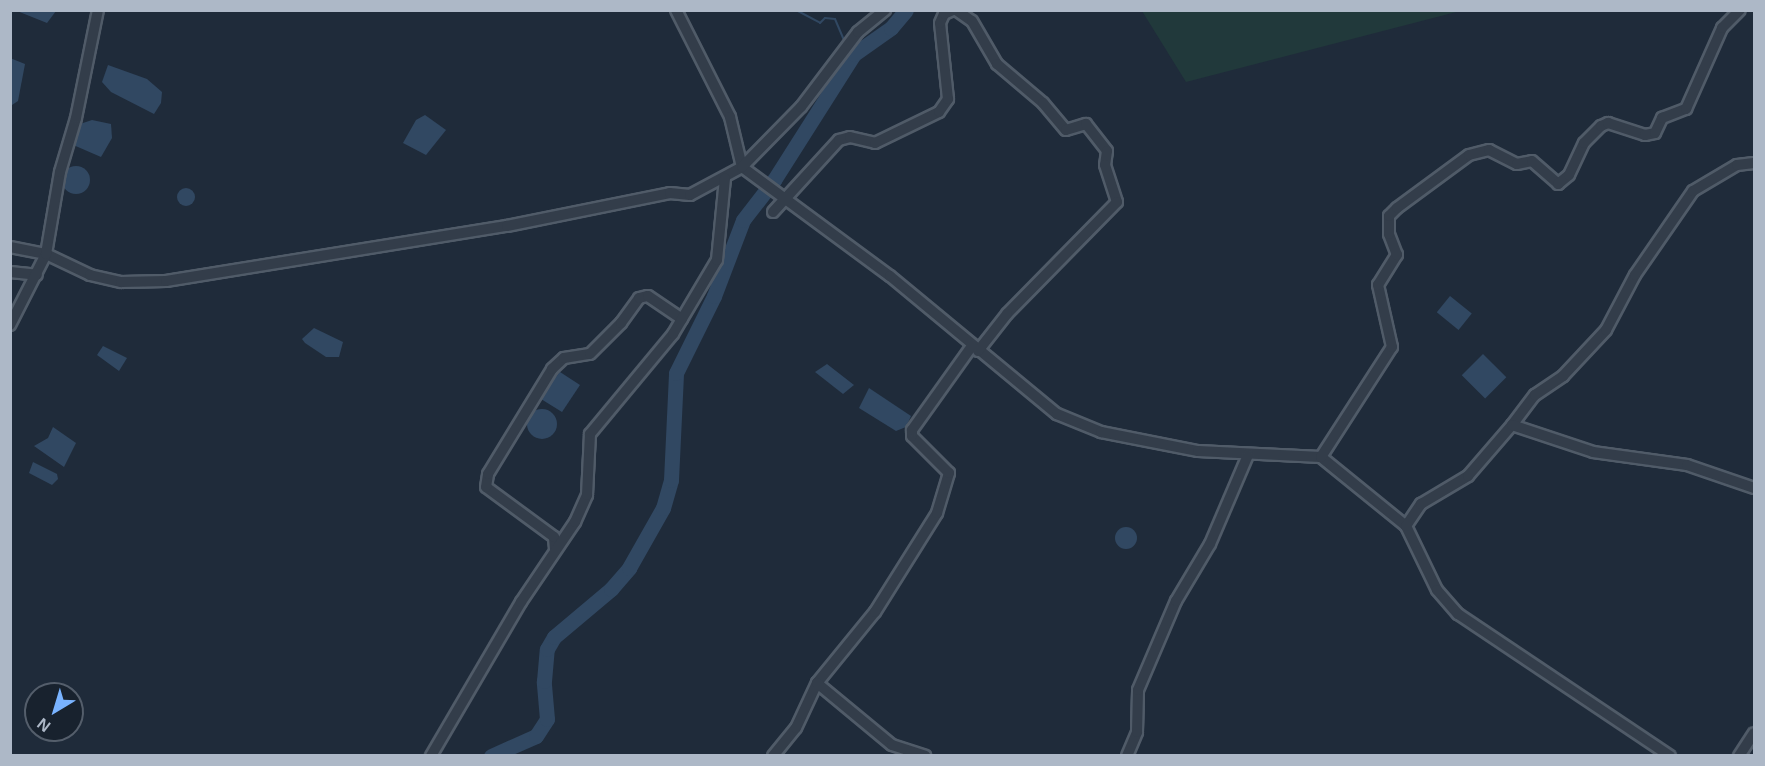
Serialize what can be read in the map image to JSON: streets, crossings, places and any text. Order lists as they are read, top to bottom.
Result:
{
  "north": "bottom left"
}
